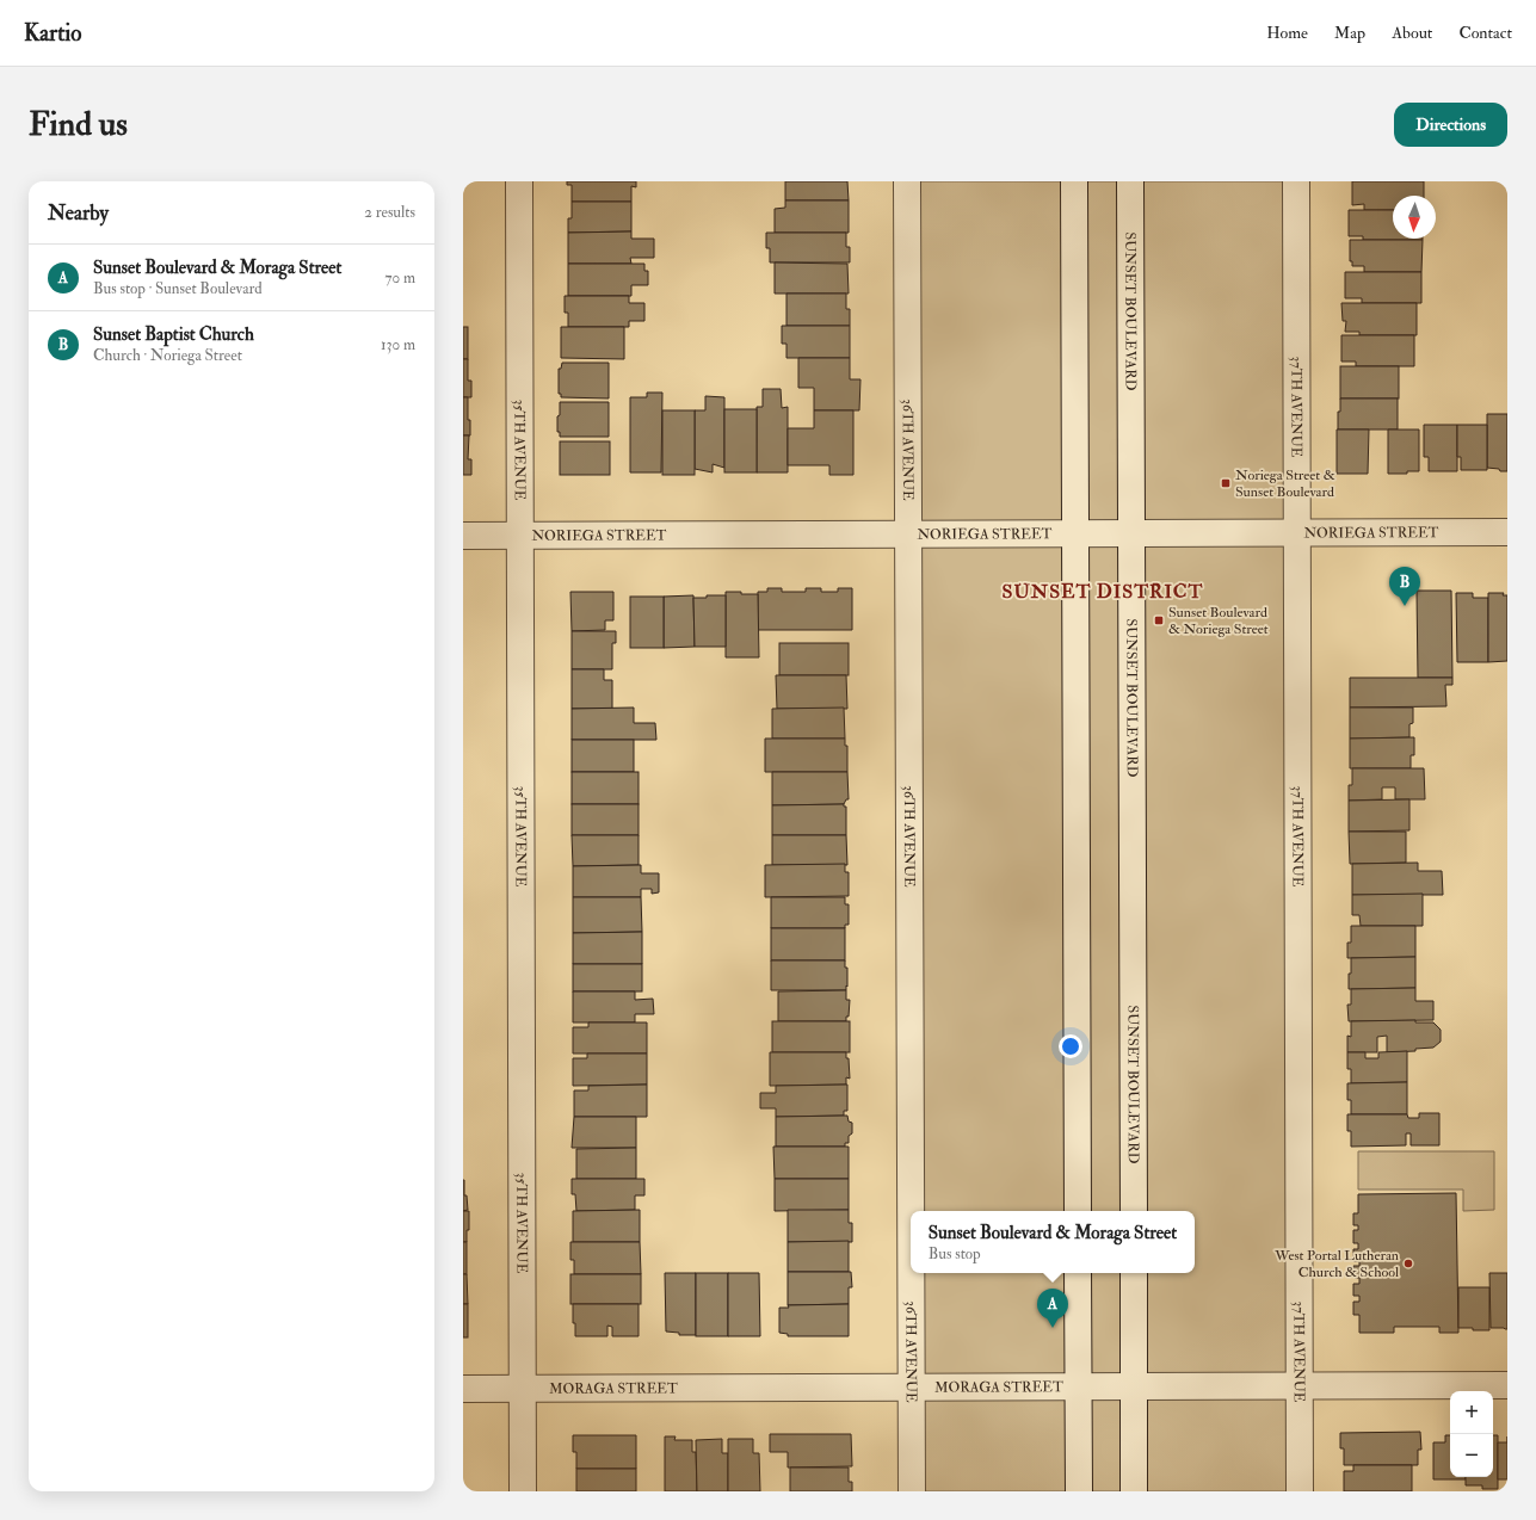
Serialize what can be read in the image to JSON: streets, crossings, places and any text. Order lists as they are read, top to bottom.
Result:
{
  "streets": {
    "street": [
      "SUNSET BOULEVARD",
      "37TH AVENUE",
      "35TH AVENUE",
      "36TH AVENUE",
      "NORIEGA STREET",
      "MORAGA STREET"
    ]
  },
  "crossings": [
    ["SUNSET BOULEVARD", "NORIEGA STREET"],
    ["37TH AVENUE", "NORIEGA STREET"],
    ["37TH AVENUE", "MORAGA STREET"],
    ["35TH AVENUE", "NORIEGA STREET"],
    ["35TH AVENUE", "MORAGA STREET"],
    ["36TH AVENUE", "NORIEGA STREET"],
    ["36TH AVENUE", "MORAGA STREET"]
  ],
  "districts": ["SUNSET DISTRICT"],
  "places": {
    "transit": ["Noriega Street & Sunset Boulevard", "Sunset Boulevard & Noriega Street"],
    "other": ["West Portal Lutheran Church & School"]
  },
  "north": "bottom",
  "page": {
    "header": "Kartio",
    "nav": [
      "Home",
      "Map",
      "About",
      "Contact"
    ],
    "buttons": "Directions",
    "title": "Find us",
    "heading": ["Nearby", "2 results"],
    "list": [
      {
        "mark": "A",
        "name": "Sunset Boulevard & Moraga Street",
        "note": "Bus stop · Sunset Boulevard",
        "value": "70 m"
      },
      {
        "mark": "B",
        "name": "Sunset Baptist Church",
        "note": "Church · Noriega Street",
        "value": "130 m"
      }
    ],
    "pins": ["B", "A"],
    "popup": ["Sunset Boulevard & Moraga Street", "Bus stop"],
    "map_buttons": ["+", "−"]
  }
}
